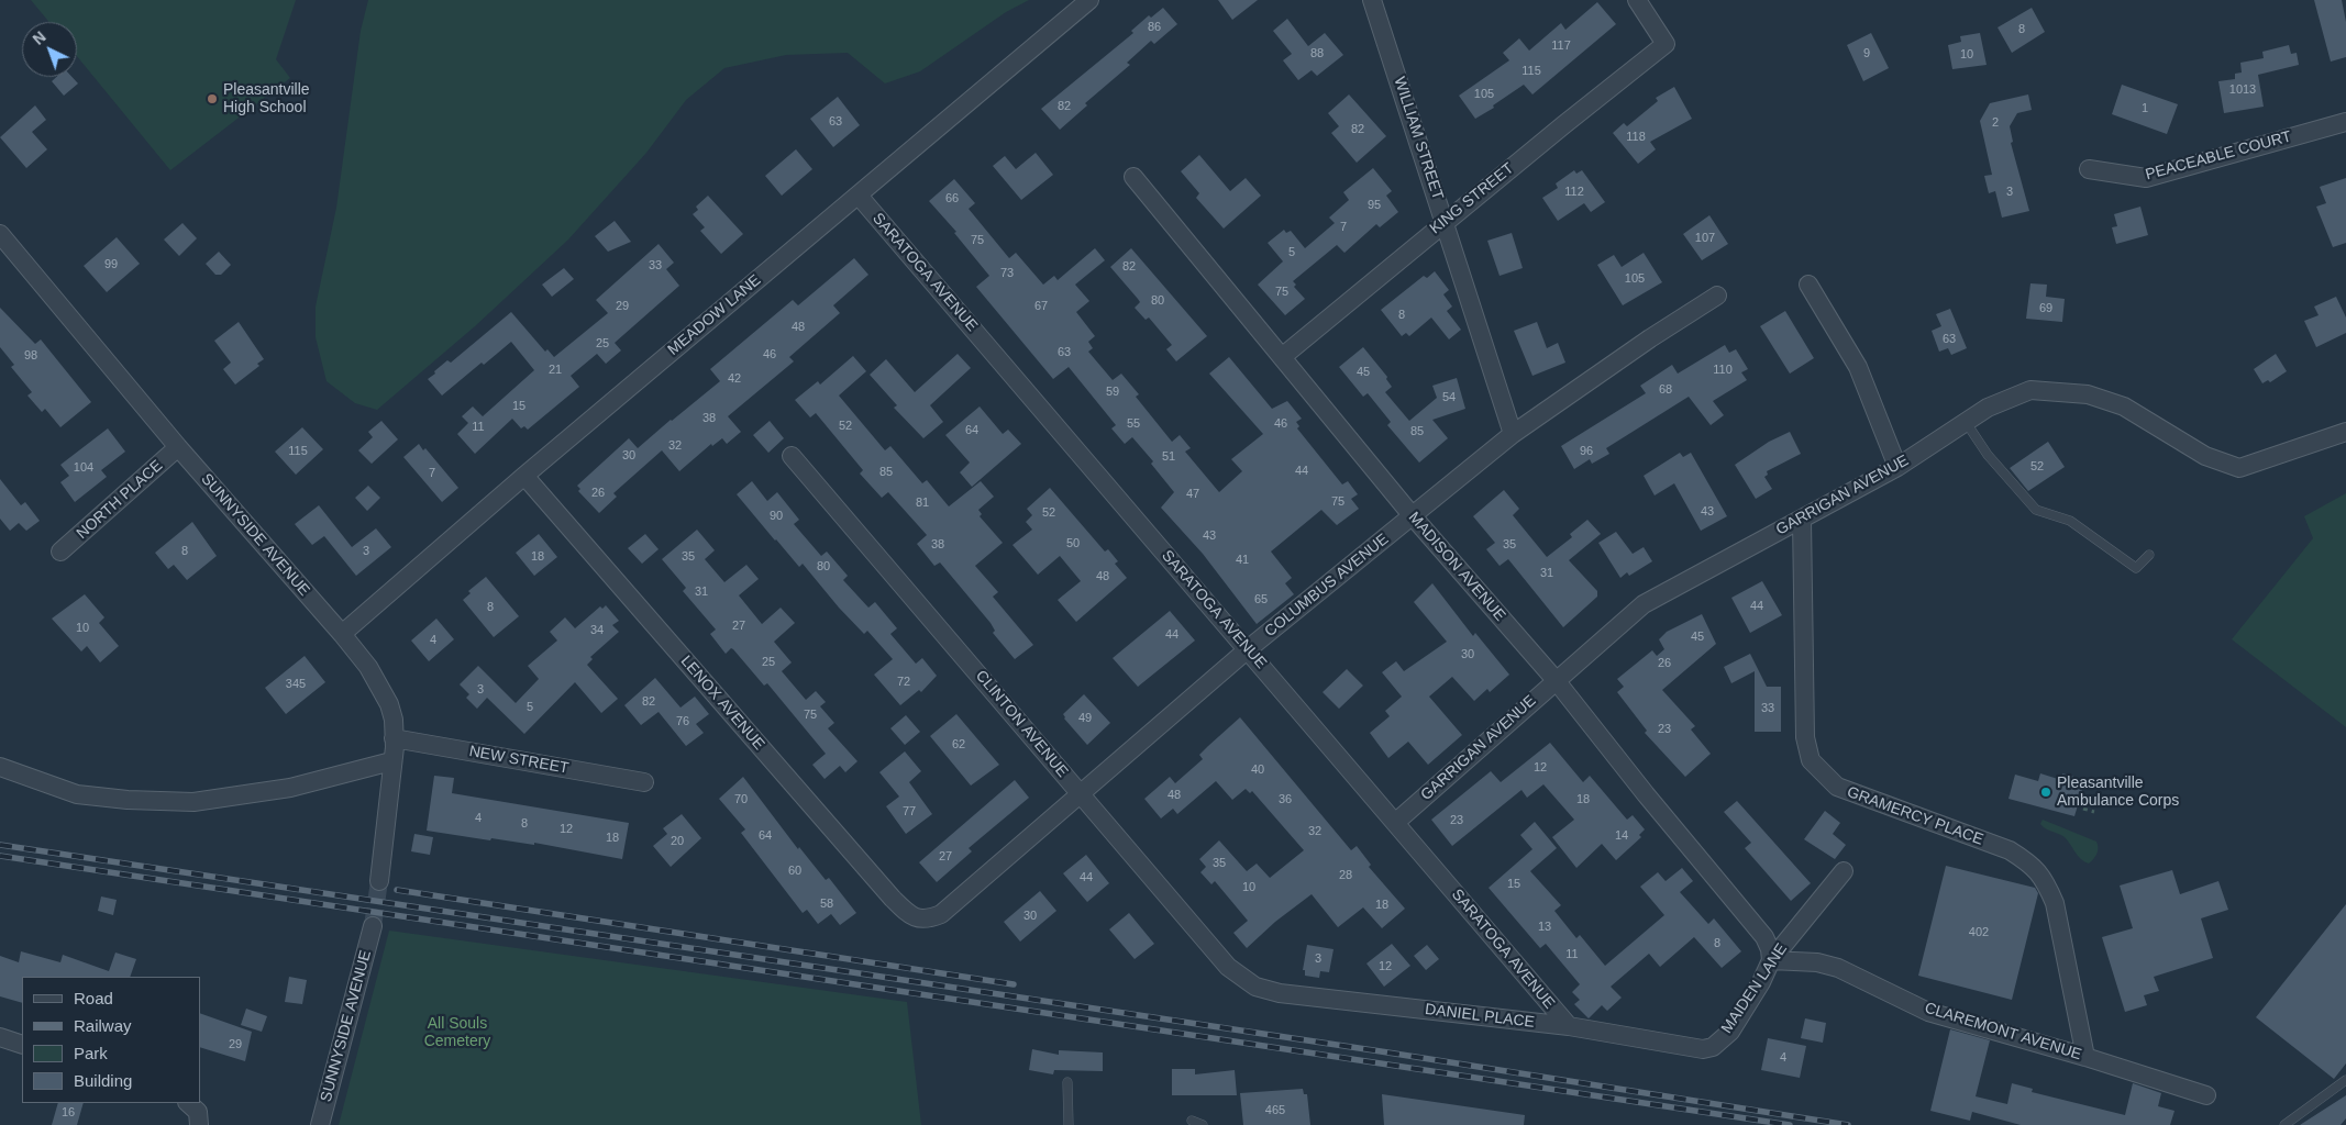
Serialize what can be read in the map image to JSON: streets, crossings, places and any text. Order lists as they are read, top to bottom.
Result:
{
  "streets": {
    "street": [
      "WILLIAM STREET",
      "PEACEABLE COURT",
      "KING STREET",
      "SARATOGA AVENUE",
      "MEADOW LANE",
      "GARRIGAN AVENUE",
      "NORTH PLACE",
      "SUNNYSIDE AVENUE",
      "MADISON AVENUE",
      "COLUMBUS AVENUE",
      "LENOX AVENUE",
      "CLINTON AVENUE",
      "NEW STREET",
      "GRAMERCY PLACE",
      "MAIDEN LANE",
      "DANIEL PLACE",
      "CLAREMONT AVENUE"
    ]
  },
  "crossings": [
    ["WILLIAM STREET", "KING STREET"],
    ["WILLIAM STREET", "COLUMBUS AVENUE"],
    ["KING STREET", "MADISON AVENUE"],
    ["SARATOGA AVENUE", "MEADOW LANE"],
    ["SARATOGA AVENUE", "GARRIGAN AVENUE"],
    ["SARATOGA AVENUE", "COLUMBUS AVENUE"],
    ["SARATOGA AVENUE", "DANIEL PLACE"],
    ["MEADOW LANE", "SUNNYSIDE AVENUE"],
    ["MEADOW LANE", "LENOX AVENUE"],
    ["GARRIGAN AVENUE", "MADISON AVENUE"],
    ["GARRIGAN AVENUE", "GRAMERCY PLACE"],
    ["NORTH PLACE", "SUNNYSIDE AVENUE"],
    ["SUNNYSIDE AVENUE", "NEW STREET"],
    ["MADISON AVENUE", "COLUMBUS AVENUE"],
    ["MADISON AVENUE", "MAIDEN LANE"],
    ["MADISON AVENUE", "CLAREMONT AVENUE"],
    ["COLUMBUS AVENUE", "LENOX AVENUE"],
    ["COLUMBUS AVENUE", "CLINTON AVENUE"],
    ["CLINTON AVENUE", "DANIEL PLACE"],
    ["GRAMERCY PLACE", "CLAREMONT AVENUE"],
    ["MAIDEN LANE", "DANIEL PLACE"],
    ["MAIDEN LANE", "CLAREMONT AVENUE"]
  ],
  "parks": ["All Souls Cemetery"],
  "places": ["Pleasantville High School", "Pleasantville Ambulance Corps"],
  "house_numbers": [
    "86",
    "8",
    "117",
    "88",
    "9",
    "10",
    "115",
    "1013",
    "105",
    "82",
    "1",
    "63",
    "2",
    "82",
    "118",
    "112",
    "3",
    "66",
    "95",
    "7",
    "107",
    "75",
    "5",
    "99",
    "33",
    "82",
    "73",
    "105",
    "75",
    "80",
    "29",
    "67",
    "69",
    "8",
    "48",
    "63",
    "25",
    "63",
    "46",
    "98",
    "21",
    "110",
    "45",
    "42",
    "68",
    "59",
    "54",
    "15",
    "38",
    "55",
    "46",
    "52",
    "11",
    "64",
    "85",
    "32",
    "115",
    "96",
    "30",
    "51",
    "52",
    "104",
    "44",
    "85",
    "7",
    "26",
    "47",
    "75",
    "81",
    "43",
    "52",
    "90",
    "43",
    "50",
    "38",
    "35",
    "8",
    "3",
    "18",
    "35",
    "41",
    "80",
    "31",
    "48",
    "31",
    "65",
    "44",
    "8",
    "27",
    "10",
    "34",
    "44",
    "45",
    "4",
    "30",
    "25",
    "26",
    "72",
    "345",
    "3",
    "82",
    "5",
    "33",
    "75",
    "49",
    "76",
    "23",
    "62",
    "12",
    "40",
    "48",
    "70",
    "36",
    "18",
    "77",
    "4",
    "23",
    "8",
    "12",
    "32",
    "64",
    "14",
    "18",
    "20",
    "27",
    "35",
    "60",
    "28",
    "44",
    "15",
    "10",
    "58",
    "18",
    "30",
    "13",
    "402",
    "8",
    "11",
    "3",
    "12",
    "29",
    "4",
    "465",
    "16"
  ],
  "legend": [
    "Road",
    "Railway",
    "Park",
    "Building"
  ],
  "north": "top left"
}
